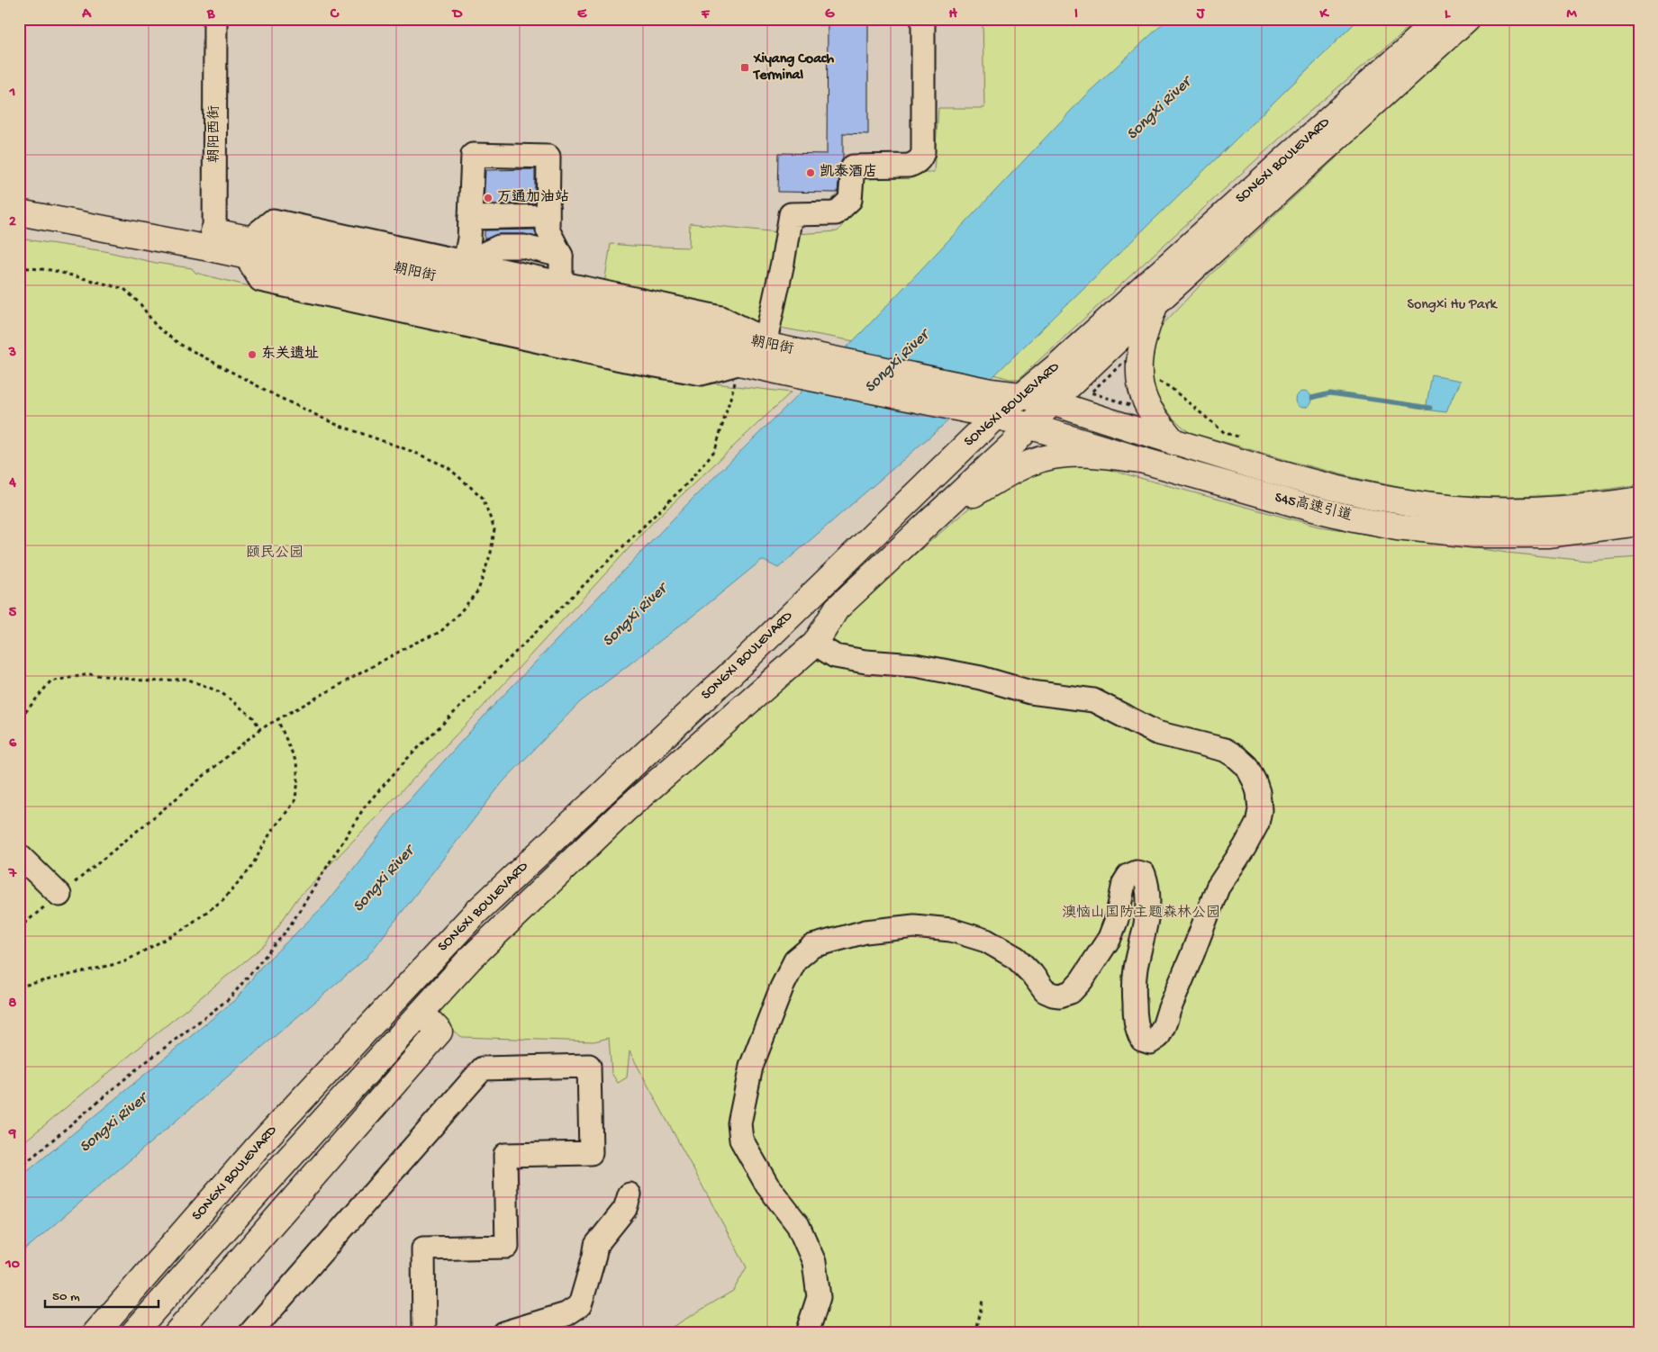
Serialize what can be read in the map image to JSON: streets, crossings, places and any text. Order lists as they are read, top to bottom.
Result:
{
  "streets": {
    "main road": ["SONGXI BOULEVARD", "朝阳街", "S45高速引道"],
    "street": ["朝阳西街"]
  },
  "crossings": [
    ["朝阳西街", "朝阳街"],
    ["SONGXI BOULEVARD", "S45高速引道"],
    ["朝阳街", "S45高速引道"]
  ],
  "water": ["Songxi River"],
  "parks": ["Songxi Hu Park", "颐民公园", "澳恼山国防主题森林公园"],
  "places": {
    "transit": ["Xiyang Coach Terminal"],
    "other": ["凯泰酒店", "万通加油站", "东关遗址"]
  },
  "scale_bar": "50 m",
  "grid": {
    "columns": [
      "A",
      "B",
      "C",
      "D",
      "E",
      "F",
      "G",
      "H",
      "I",
      "J",
      "K",
      "L",
      "M"
    ],
    "rows": [
      "1",
      "2",
      "3",
      "4",
      "5",
      "6",
      "7",
      "8",
      "9",
      "10"
    ]
  }
}
